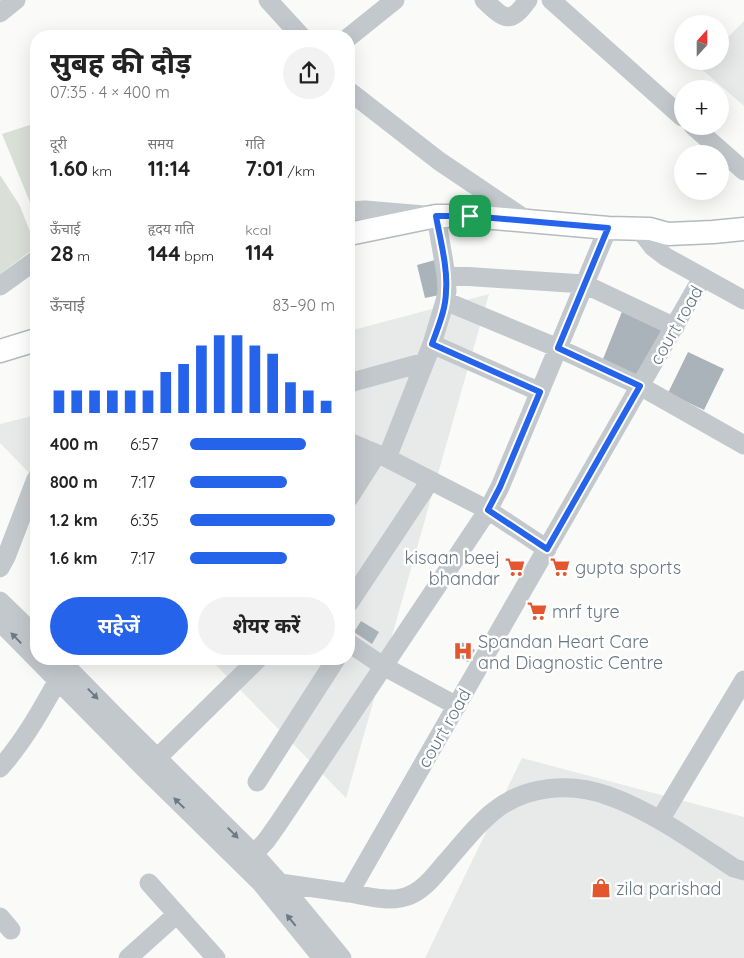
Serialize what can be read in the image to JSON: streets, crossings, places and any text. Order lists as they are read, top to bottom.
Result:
{
  "streets": {
    "street": ["court road"]
  },
  "places": {
    "supermarket": ["kisaan beej bhandar", "gupta sports", "mrf tyre"],
    "hospital": ["Spandan Heart Care and Diagnostic Centre"],
    "shop": ["zila parishad"]
  },
  "north": "top",
  "page": {
    "map_buttons": ["+", "−"],
    "heading": ["सुबह की दौड़", "07:35 · 4 × 400 m"],
    "stats": [
      ["दूरी", "1.60 km"],
      ["समय", "11:14"],
      ["गति", "7:01 /km"],
      ["ऊँचाई", "28 m"],
      ["हृदय गति", "144 bpm"],
      ["kcal", "114"]
    ],
    "chart": ["ऊँचाई", "83–90 m"],
    "list": [
      {
        "name": "400 m",
        "note": "6:57"
      },
      {
        "name": "800 m",
        "note": "7:17"
      },
      {
        "name": "1.2 km",
        "note": "6:35"
      },
      {
        "name": "1.6 km",
        "note": "7:17"
      }
    ],
    "buttons": ["सहेजें", "शेयर करें"]
  }
}
